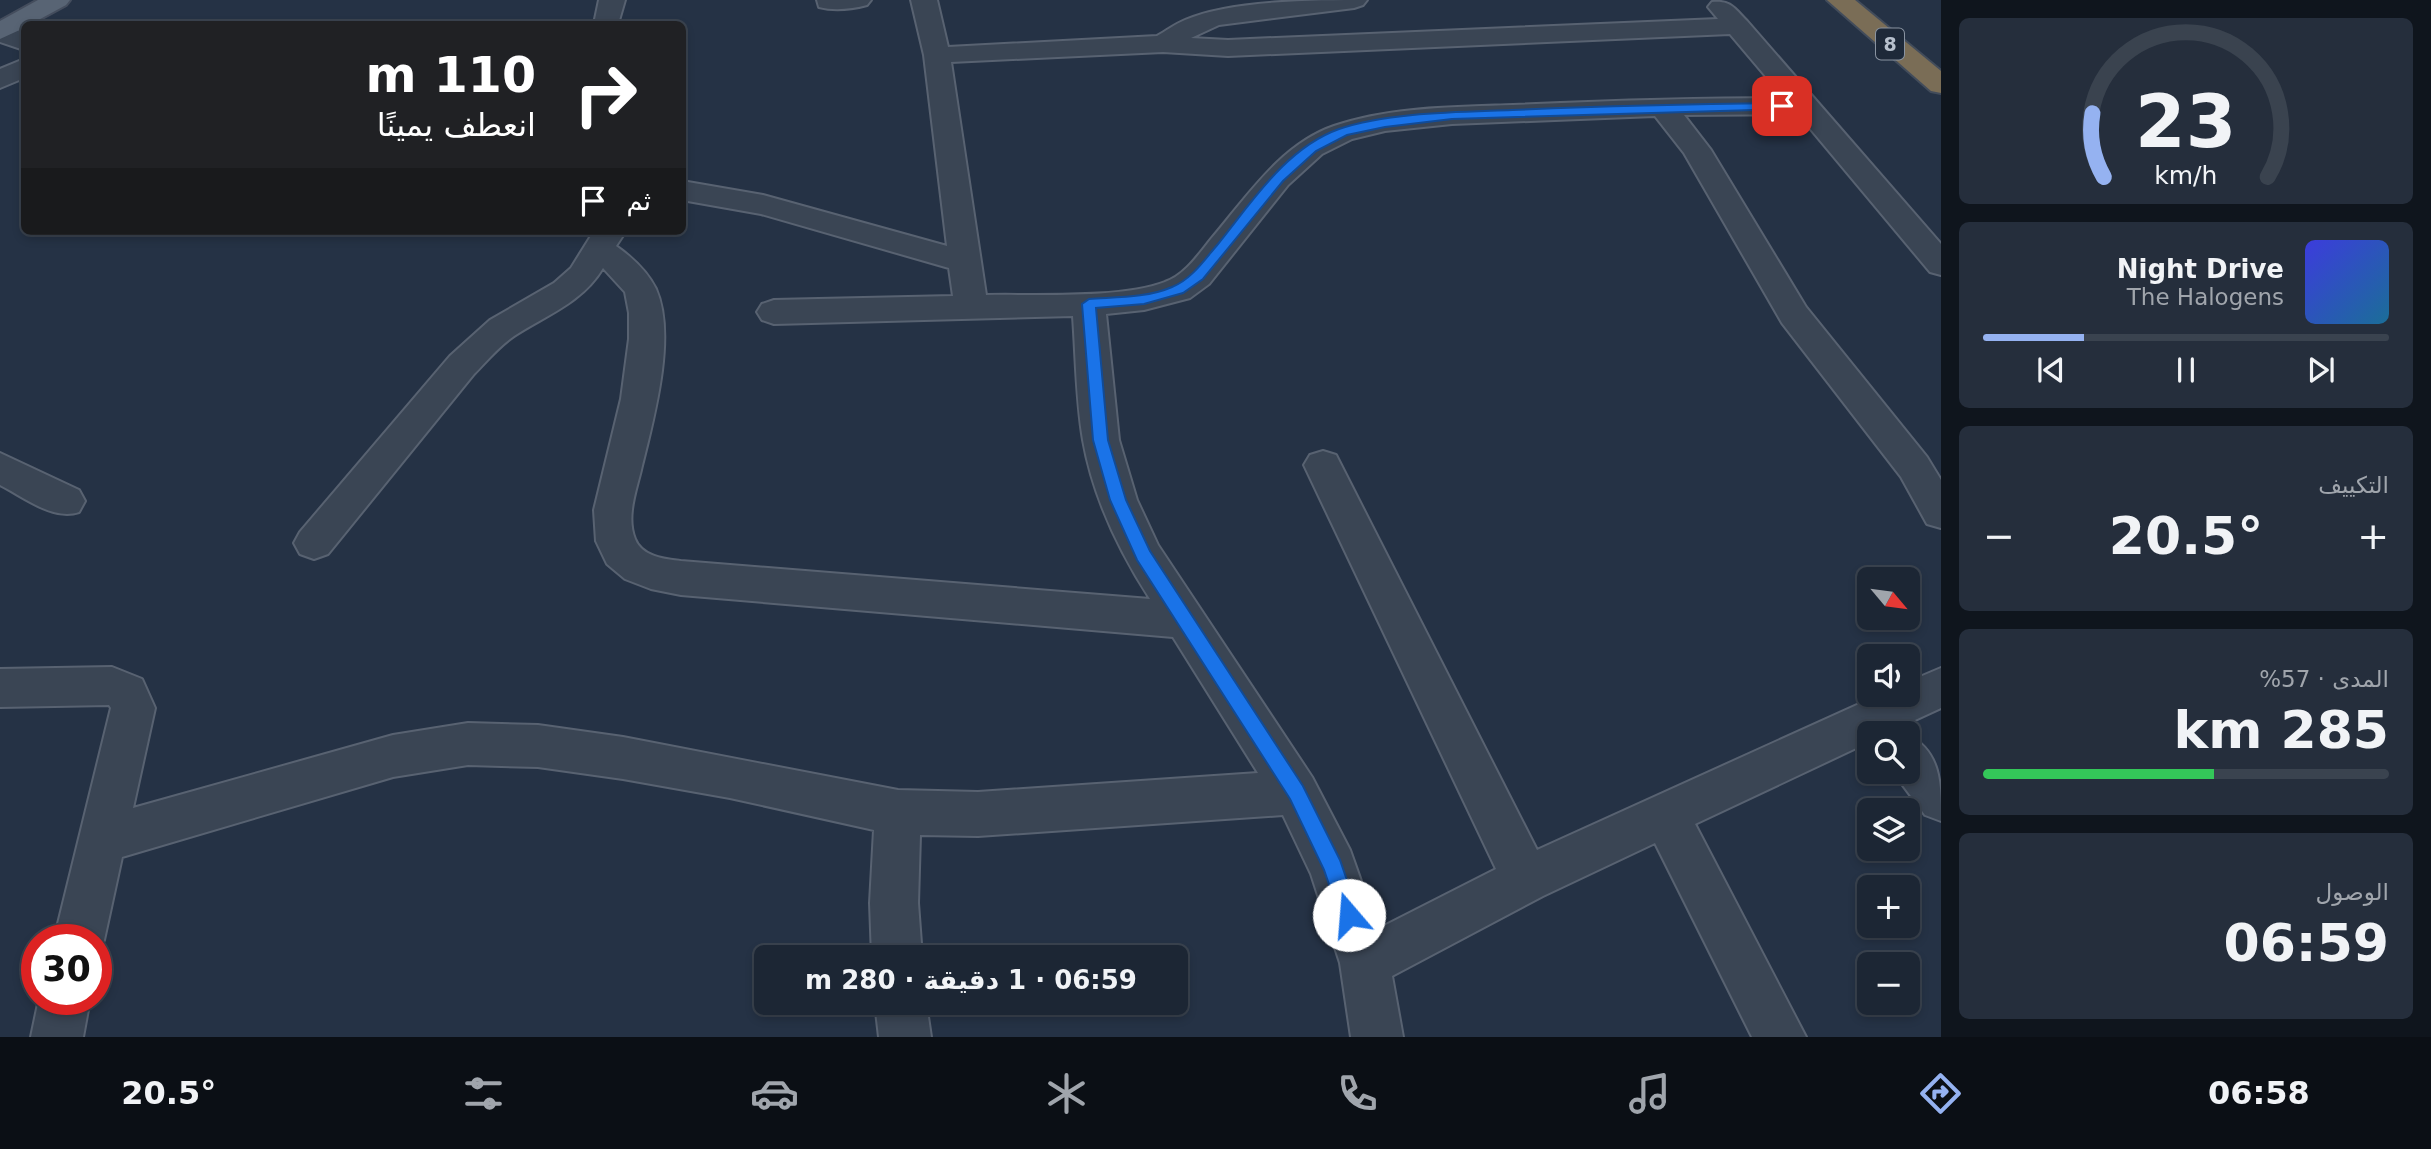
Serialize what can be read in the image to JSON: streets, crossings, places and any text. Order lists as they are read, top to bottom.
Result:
{
  "streets": {
    "highway": ["8"]
  },
  "north": "bottom right",
  "page": {
    "turn": ["110 m", "انعطف يمينًا"],
    "then": "ثم",
    "song": ["Night Drive", "The Halogens"],
    "tile": [
      "التكييف",
      ["المدى · 57%", "285 km"],
      ["الوصول", "06:59"]
    ],
    "heat": ["−", "20.5°", "+"],
    "map_buttons": ["+", "−"],
    "limit": "30",
    "trip": "06:59 · 1 دقيقة · 280 m",
    "tabs": ["06:58", "20.5°"],
    "gauge": ["23", "km/h"]
  }
}
